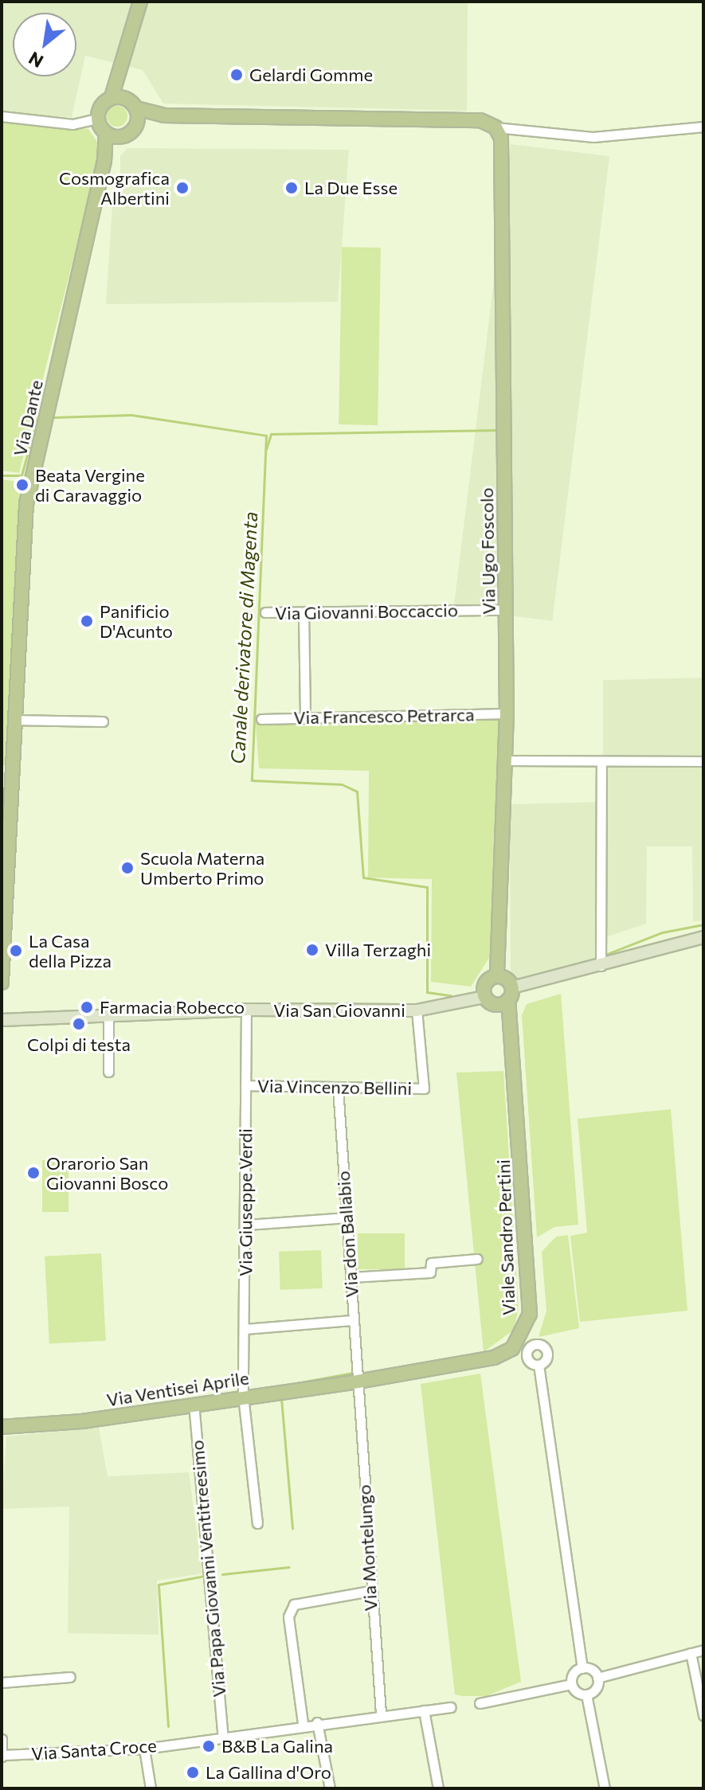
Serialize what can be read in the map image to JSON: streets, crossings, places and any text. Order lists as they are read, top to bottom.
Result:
{
  "streets": {
    "main road": [
      "Via Dante",
      "Via Ugo Foscolo",
      "Viale Sandro Pertini",
      "Via Ventisei Aprile"
    ],
    "street": [
      "Via Giovanni Boccaccio",
      "Via Francesco Petrarca",
      "Via San Giovanni",
      "Via Vincenzo Bellini",
      "Via Giuseppe Verdi",
      "Via don Ballabio",
      "Via Montelungo",
      "Via Papa Giovanni Ventitreesimo",
      "Via Santa Croce"
    ]
  },
  "crossings": [
    ["Via Ugo Foscolo", "Via Giovanni Boccaccio"],
    ["Via Ugo Foscolo", "Via Francesco Petrarca"],
    ["Via San Giovanni", "Via Vincenzo Bellini"],
    ["Via San Giovanni", "Via Giuseppe Verdi"],
    ["Via Vincenzo Bellini", "Via Giuseppe Verdi"],
    ["Via Vincenzo Bellini", "Via don Ballabio"],
    ["Via Giuseppe Verdi", "Via Ventisei Aprile"],
    ["Via don Ballabio", "Via Ventisei Aprile"],
    ["Via don Ballabio", "Via Montelungo"],
    ["Via Ventisei Aprile", "Via Montelungo"],
    ["Via Ventisei Aprile", "Via Papa Giovanni Ventitreesimo"],
    ["Via Montelungo", "Via Santa Croce"],
    ["Via Papa Giovanni Ventitreesimo", "Via Santa Croce"]
  ],
  "water": ["Canale derivatore di Magenta"],
  "places": [
    "Gelardi Gomme",
    "Cosmografica Albertini",
    "La Due Esse",
    "Beata Vergine di Caravaggio",
    "Panificio D'Acunto",
    "Scuola Materna Umberto Primo",
    "Villa Terzaghi",
    "La Casa della Pizza",
    "Farmacia Robecco",
    "Colpi di testa",
    "Orarorio San Giovanni Bosco",
    "B&B La Galina",
    "La Gallina d'Oro"
  ],
  "north": "bottom left"
}
